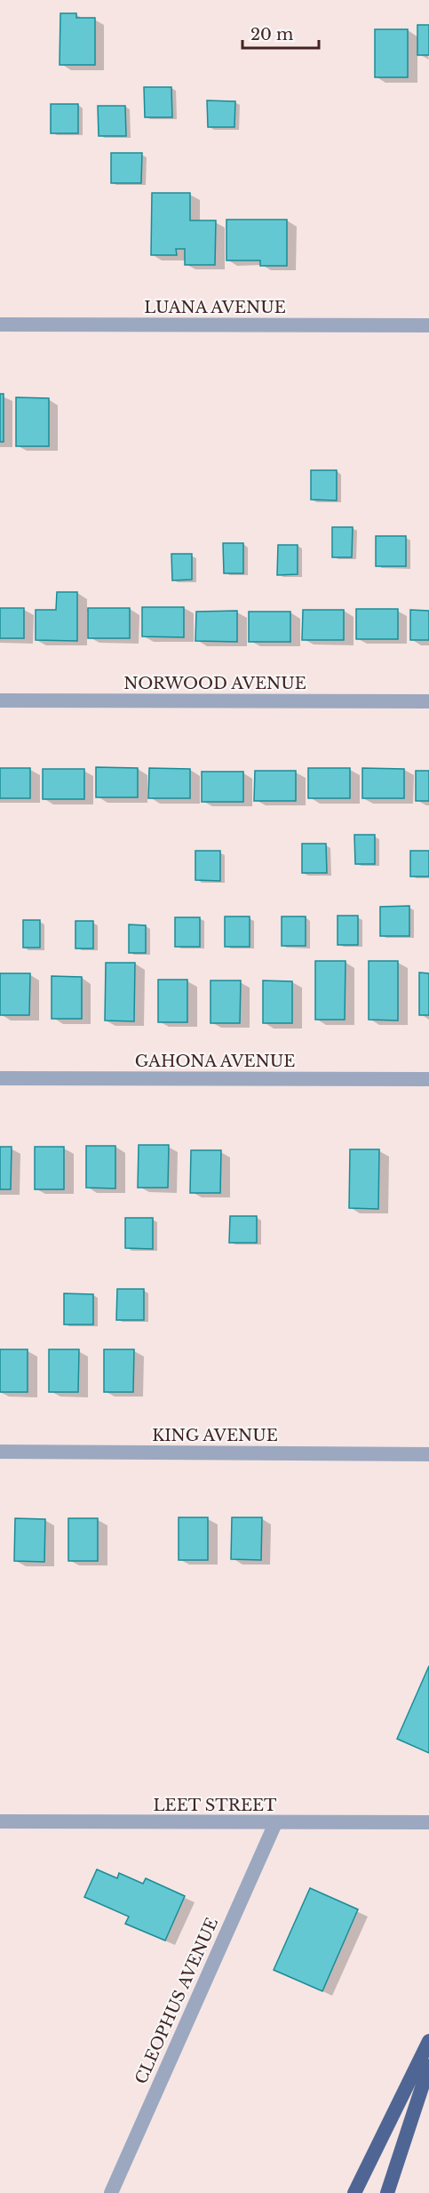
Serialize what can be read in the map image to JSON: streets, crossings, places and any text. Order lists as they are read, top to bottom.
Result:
{
  "streets": {
    "street": [
      "LUANA AVENUE",
      "NORWOOD AVENUE",
      "GAHONA AVENUE",
      "KING AVENUE",
      "LEET STREET",
      "CLEOPHUS AVENUE"
    ]
  },
  "crossings": [
    ["LEET STREET", "CLEOPHUS AVENUE"]
  ],
  "scale_bar": "20 m"
}
